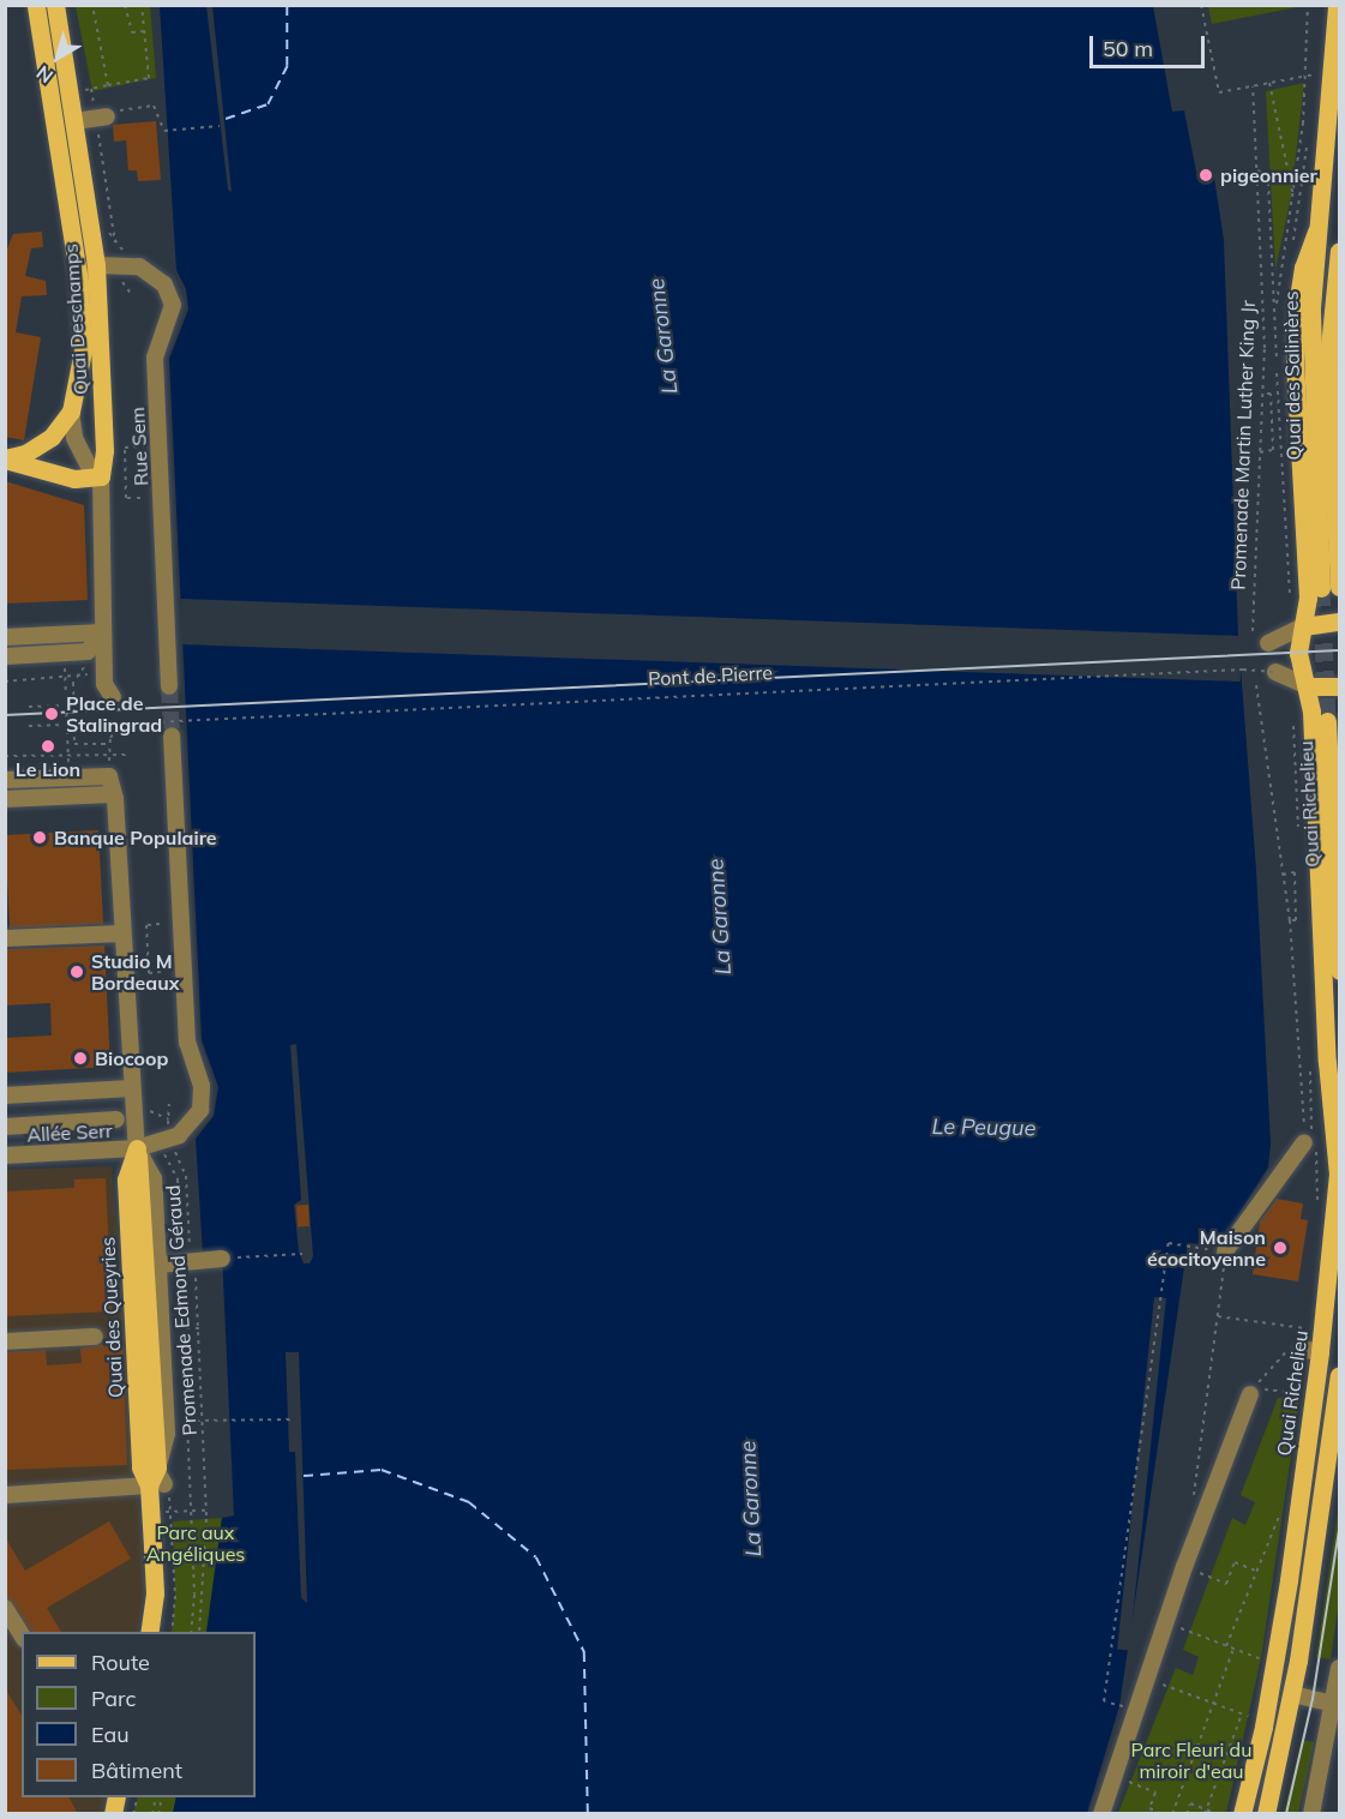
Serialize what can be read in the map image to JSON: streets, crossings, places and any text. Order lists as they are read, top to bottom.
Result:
{
  "streets": {
    "main road": [
      "Quai Deschamps",
      "Quai des Salinières",
      "Quai Richelieu",
      "Quai des Queyries"
    ],
    "street": ["Rue Sem", "Allée Serr"],
    "path": ["Promenade Martin Luther King Jr", "Pont de Pierre", "Promenade Edmond Géraud"]
  },
  "crossings": [
    ["Quai Deschamps", "Rue Sem"],
    ["Allée Serr", "Quai des Queyries"]
  ],
  "water": ["La Garonne", "Le Peugue"],
  "parks": ["Parc aux Angéliques", "Parc Fleuri du miroir d'eau"],
  "places": [
    "pigeonnier",
    "Place de Stalingrad",
    "Le Lion",
    "Banque Populaire",
    "Studio M Bordeaux",
    "Biocoop",
    "Maison écocitoyenne"
  ],
  "legend": [
    "Route",
    "Parc",
    "Eau",
    "Bâtiment"
  ],
  "scale_bar": "50 m",
  "north": "bottom left"
}
